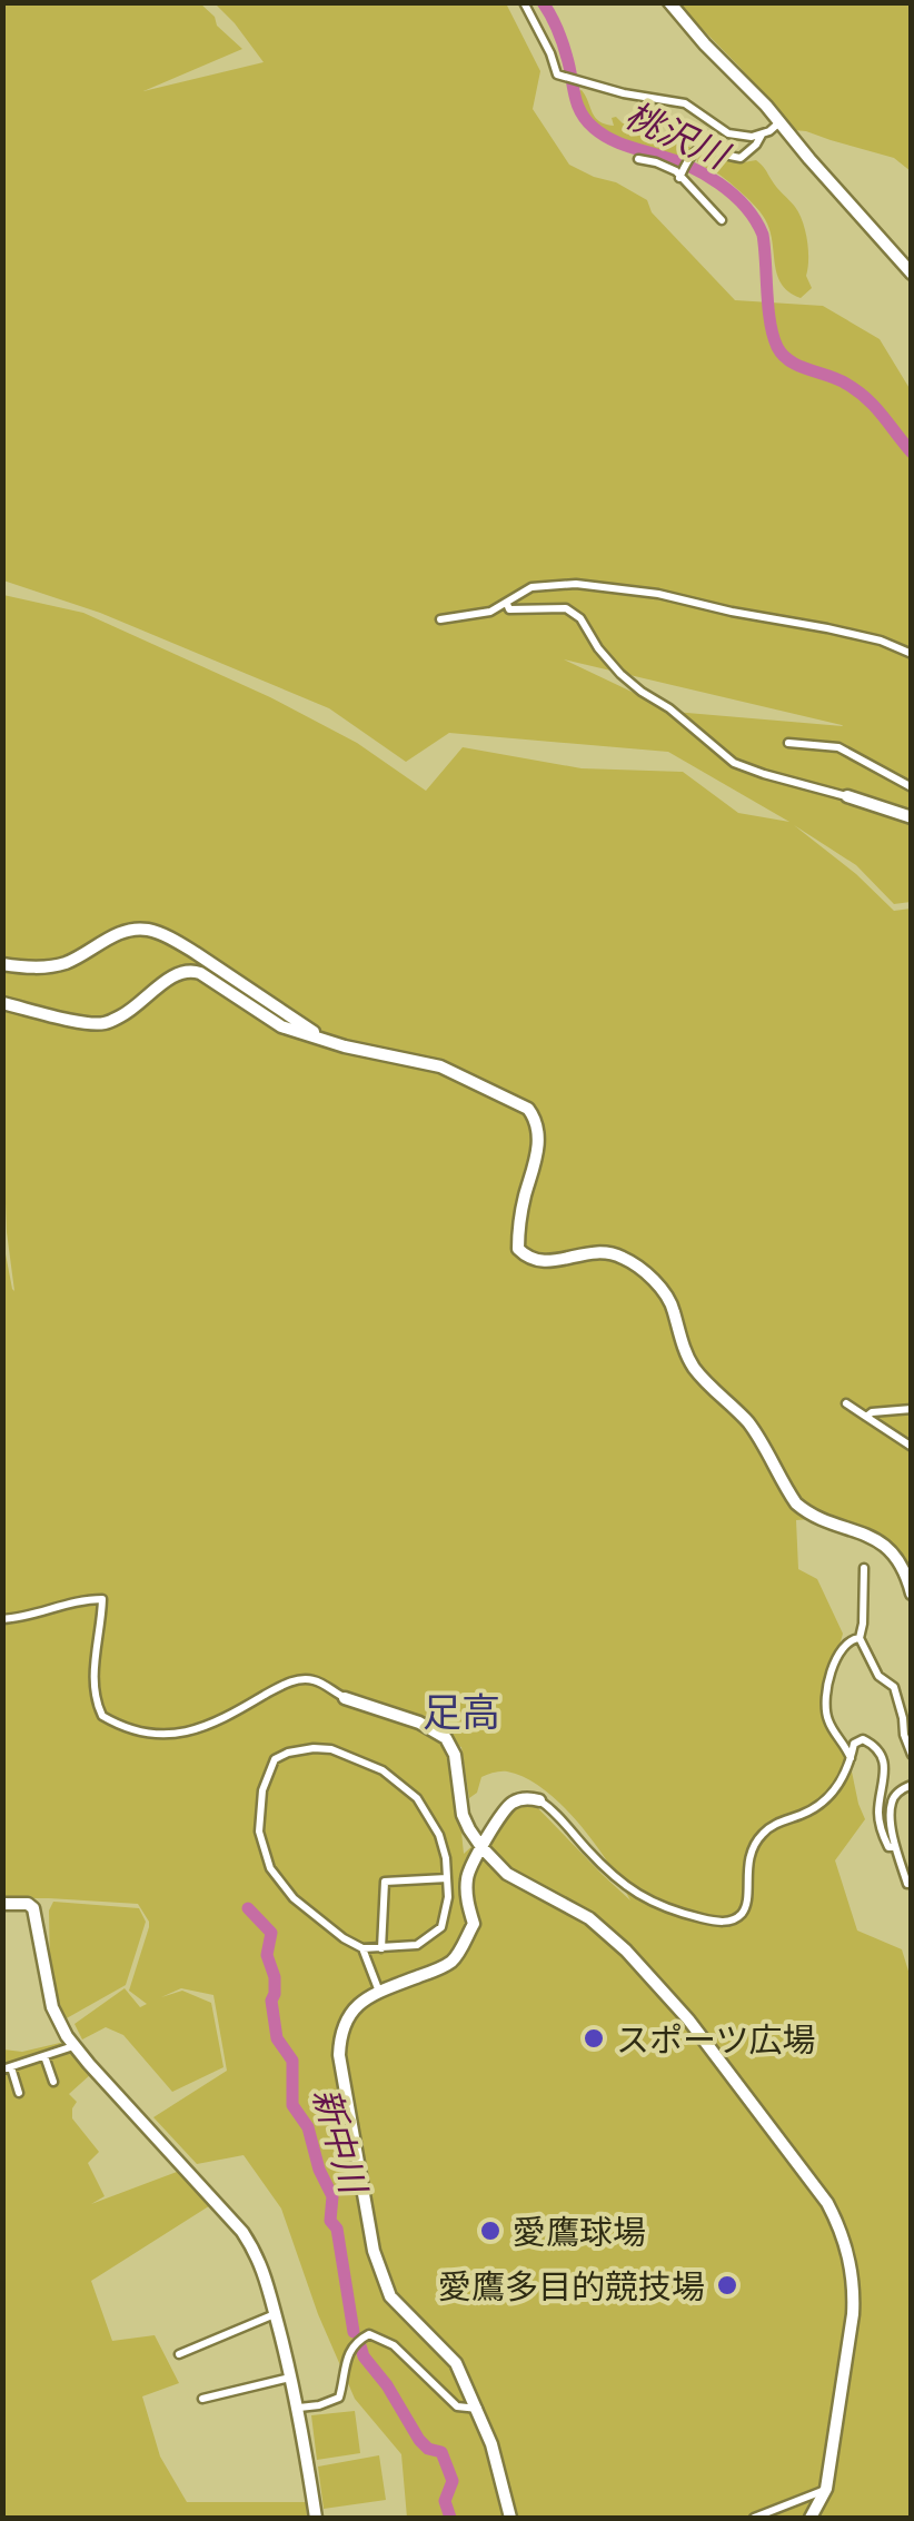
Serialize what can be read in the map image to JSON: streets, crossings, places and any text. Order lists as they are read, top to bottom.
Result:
{
  "districts": ["足高"],
  "water": ["桃沢川", "新中川"],
  "places": ["スポーツ広場", "愛鷹球場", "愛鷹多目的競技場"]
}
